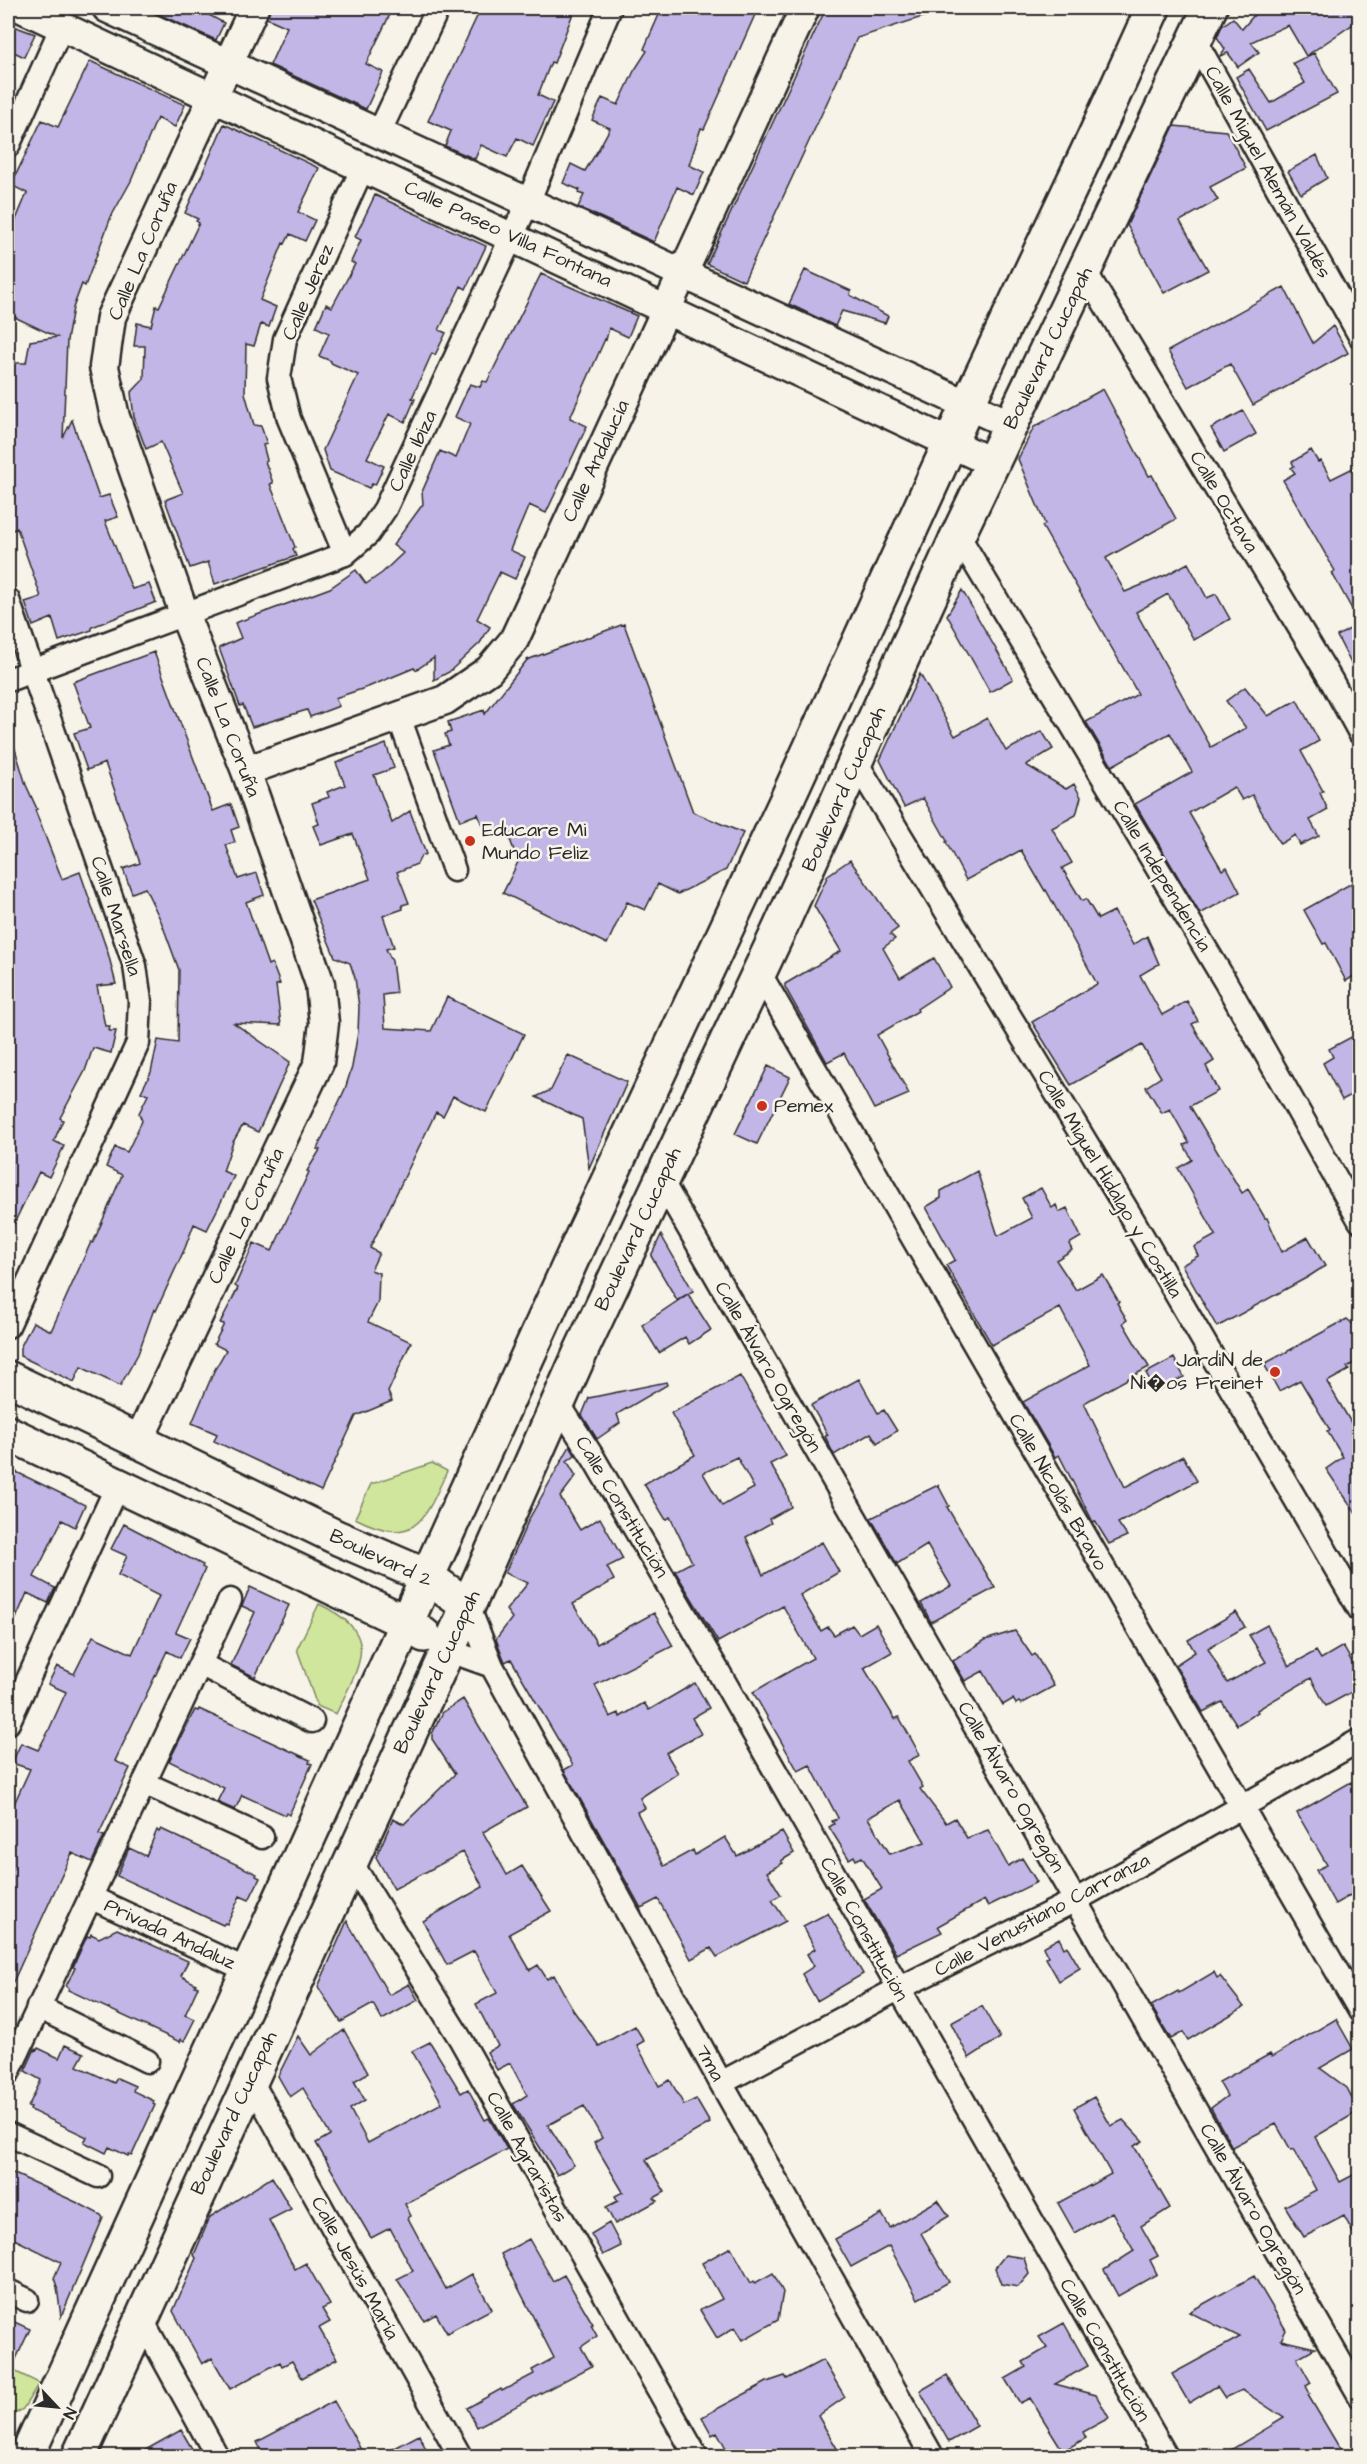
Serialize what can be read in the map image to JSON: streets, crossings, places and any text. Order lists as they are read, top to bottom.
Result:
{
  "streets": {
    "main road": ["Boulevard Cucapah", "Boulevard 2"],
    "street": [
      "Calle Miguel Alemán Valdés",
      "Calle Paseo Villa Fontana",
      "Calle La Coruña",
      "Calle Jerez",
      "Calle Ibiza",
      "Calle Andalucía",
      "Calle Octava",
      "Calle Independencia",
      "Calle Marsella",
      "Calle Miguel Hidalgo y Costilla",
      "Calle Álvaro Ogregón",
      "Calle Nicolás Bravo",
      "Calle Constitución",
      "Calle Venustiano Carranza",
      "Privada Andaluz",
      "7ma",
      "Calle Agraristas",
      "Calle Jesús María"
    ]
  },
  "crossings": [
    ["Calle Miguel Alemán Valdés", "Boulevard Cucapah"],
    ["Calle Paseo Villa Fontana", "Calle La Coruña"],
    ["Calle Paseo Villa Fontana", "Calle Jerez"],
    ["Calle Paseo Villa Fontana", "Boulevard Cucapah"],
    ["Calle Paseo Villa Fontana", "Calle Ibiza"],
    ["Calle Paseo Villa Fontana", "Calle Andalucía"],
    ["Calle La Coruña", "Calle Ibiza"],
    ["Calle La Coruña", "Calle Andalucía"],
    ["Calle La Coruña", "Boulevard 2"],
    ["Calle Jerez", "Calle Ibiza"],
    ["Boulevard Cucapah", "Calle Octava"],
    ["Boulevard Cucapah", "Calle Independencia"],
    ["Boulevard Cucapah", "Calle Miguel Hidalgo y Costilla"],
    ["Boulevard Cucapah", "Calle Álvaro Ogregón"],
    ["Boulevard Cucapah", "Calle Nicolás Bravo"],
    ["Boulevard Cucapah", "Calle Constitución"],
    ["Boulevard Cucapah", "Boulevard 2"],
    ["Boulevard Cucapah", "Calle Agraristas"],
    ["Boulevard Cucapah", "Calle Jesús María"],
    ["Calle Ibiza", "Calle Marsella"],
    ["Calle Álvaro Ogregón", "Calle Venustiano Carranza"],
    ["Calle Nicolás Bravo", "Calle Venustiano Carranza"],
    ["Calle Constitución", "Calle Venustiano Carranza"],
    ["Calle Venustiano Carranza", "7ma"]
  ],
  "places": ["Educare Mi Mundo Feliz", "Pemex", "JardiN de Ni�os Freinet"],
  "north": "bottom right"
}
